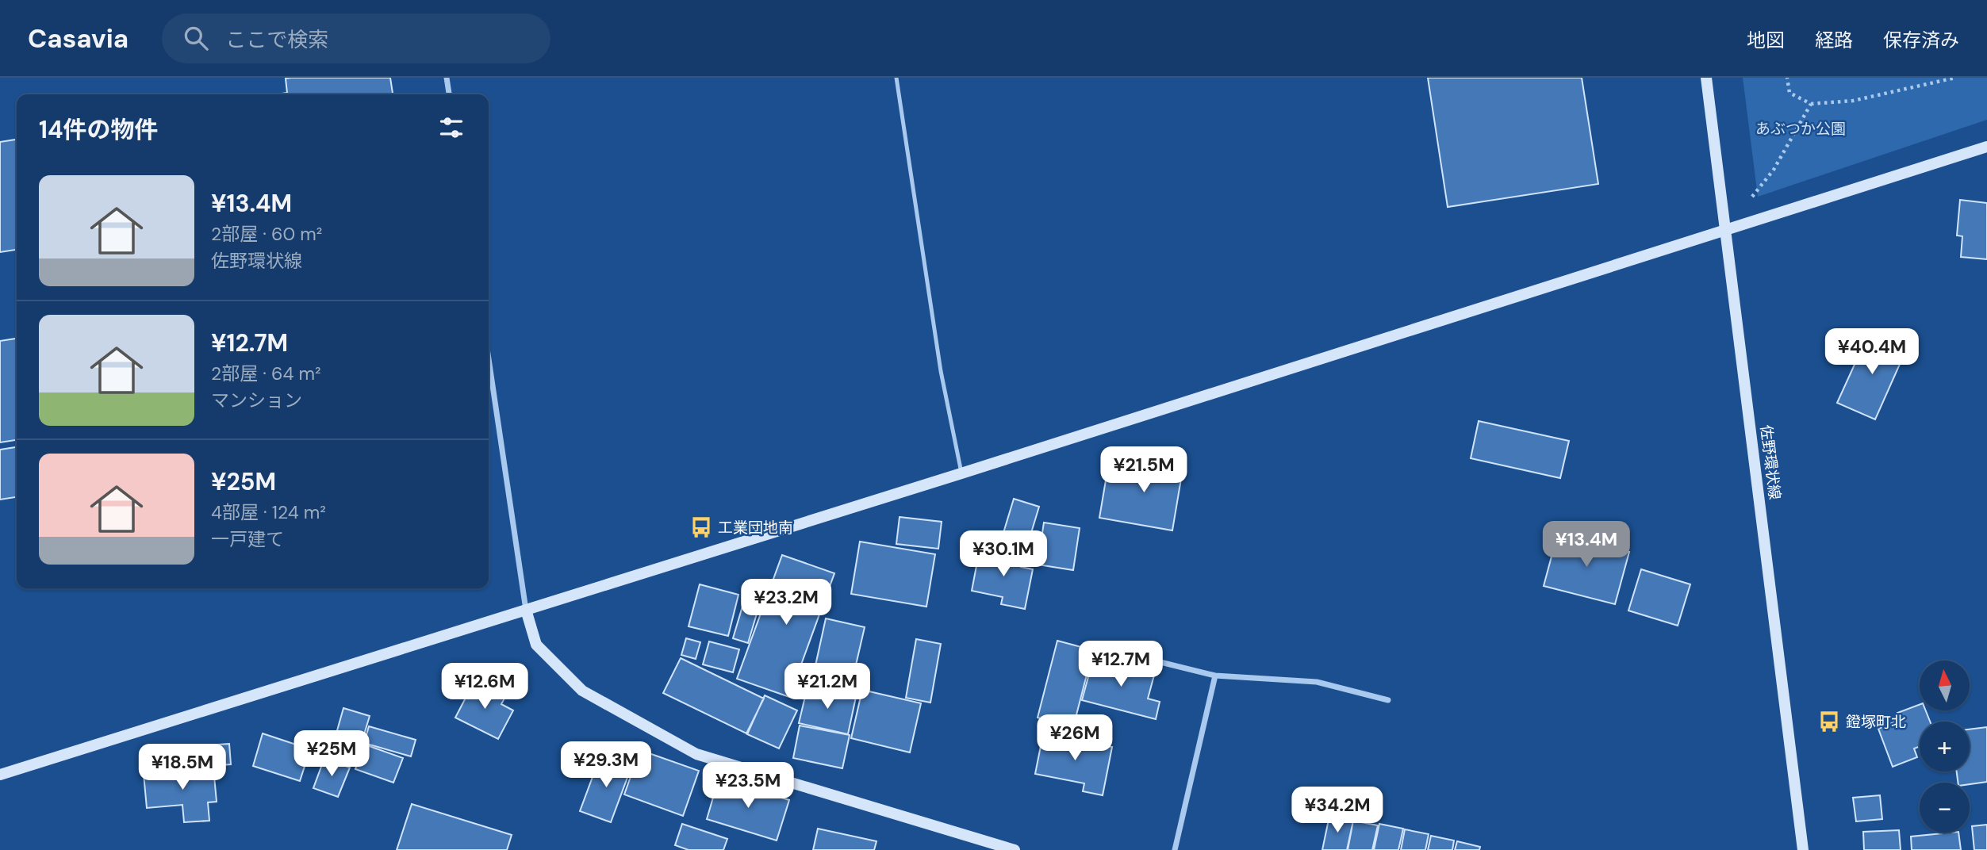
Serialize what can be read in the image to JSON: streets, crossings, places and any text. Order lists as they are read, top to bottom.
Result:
{
  "streets": {
    "street": ["佐野環状線"]
  },
  "parks": ["あぶつか公園"],
  "places": {
    "bus stop": ["工業団地南", "鐙塚町北"]
  },
  "north": "top",
  "page": {
    "header": "Casavia",
    "search": "ここで検索",
    "nav": ["地図", "経路", "保存済み"],
    "heading": "14件の物件",
    "list": [
      {
        "name": "¥13.4M",
        "note": "2部屋 · 60 m² · 佐野環状線"
      },
      {
        "name": "¥12.7M",
        "note": "2部屋 · 64 m² · マンション"
      },
      {
        "name": "¥25M",
        "note": "4部屋 · 124 m² · 一戸建て"
      }
    ],
    "price": [
      "¥40.4M",
      "¥21.5M",
      "¥13.4M",
      "¥30.1M",
      "¥23.2M",
      "¥12.7M",
      "¥12.6M",
      "¥21.2M",
      "¥26M",
      "¥25M",
      "¥29.3M",
      "¥18.5M",
      "¥23.5M",
      "¥34.2M"
    ],
    "map_buttons": ["+", "−"]
  }
}
